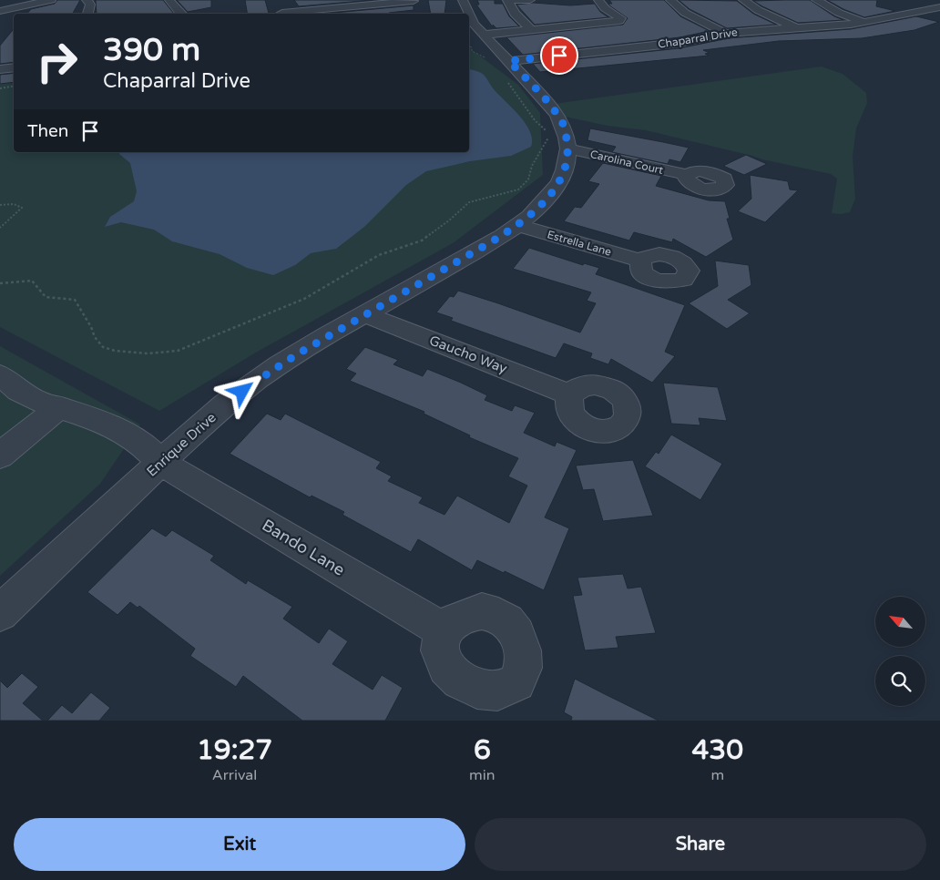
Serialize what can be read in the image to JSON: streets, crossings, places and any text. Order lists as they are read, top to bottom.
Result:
{
  "streets": {
    "street": [
      "Chaparral Drive",
      "Carolina Court",
      "Estrella Lane",
      "Gaucho Way",
      "Enrique Drive",
      "Bando Lane"
    ]
  },
  "crossings": [
    ["Chaparral Drive", "Enrique Drive"],
    ["Carolina Court", "Enrique Drive"],
    ["Estrella Lane", "Enrique Drive"],
    ["Gaucho Way", "Enrique Drive"],
    ["Enrique Drive", "Bando Lane"]
  ],
  "north": "top left",
  "page": {
    "turn": ["390 m", "Chaparral Drive"],
    "then": "Then",
    "eta": [
      "19:27",
      "Arrival",
      "6",
      "min",
      "430",
      "m"
    ],
    "buttons": ["Exit", "Share"]
  }
}
